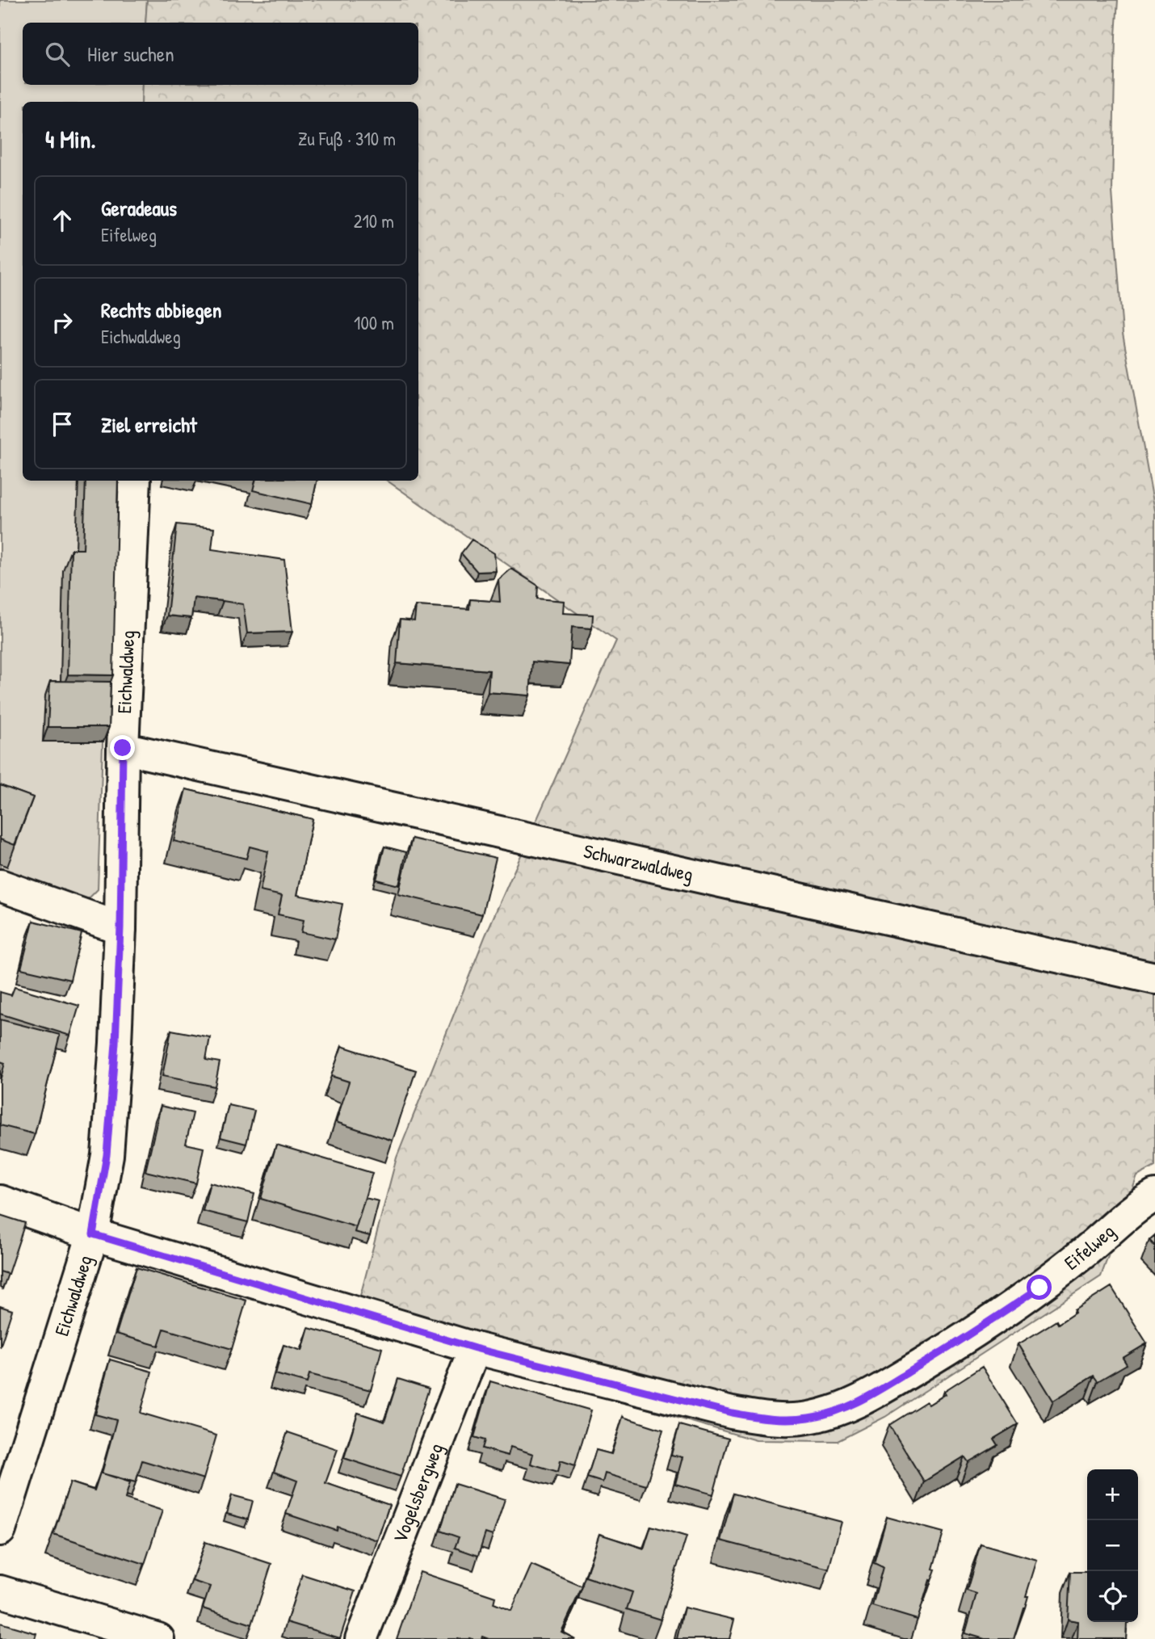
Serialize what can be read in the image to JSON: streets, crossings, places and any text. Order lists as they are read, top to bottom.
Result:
{
  "streets": {
    "street": [
      "Eichwaldweg",
      "Schwarzwaldweg",
      "Eifelweg",
      "Vogelsbergweg"
    ]
  },
  "crossings": [
    ["Eichwaldweg", "Schwarzwaldweg"],
    ["Eichwaldweg", "Eifelweg"],
    ["Eifelweg", "Vogelsbergweg"]
  ],
  "page": {
    "search": "Hier suchen",
    "heading": ["4 Min.", "Zu Fuß · 310 m"],
    "list": [
      ["Geradeaus", "Eifelweg", "210 m"],
      ["Rechts abbiegen", "Eichwaldweg", "100 m"],
      "Ziel erreicht"
    ],
    "map_buttons": ["+", "−"]
  }
}
